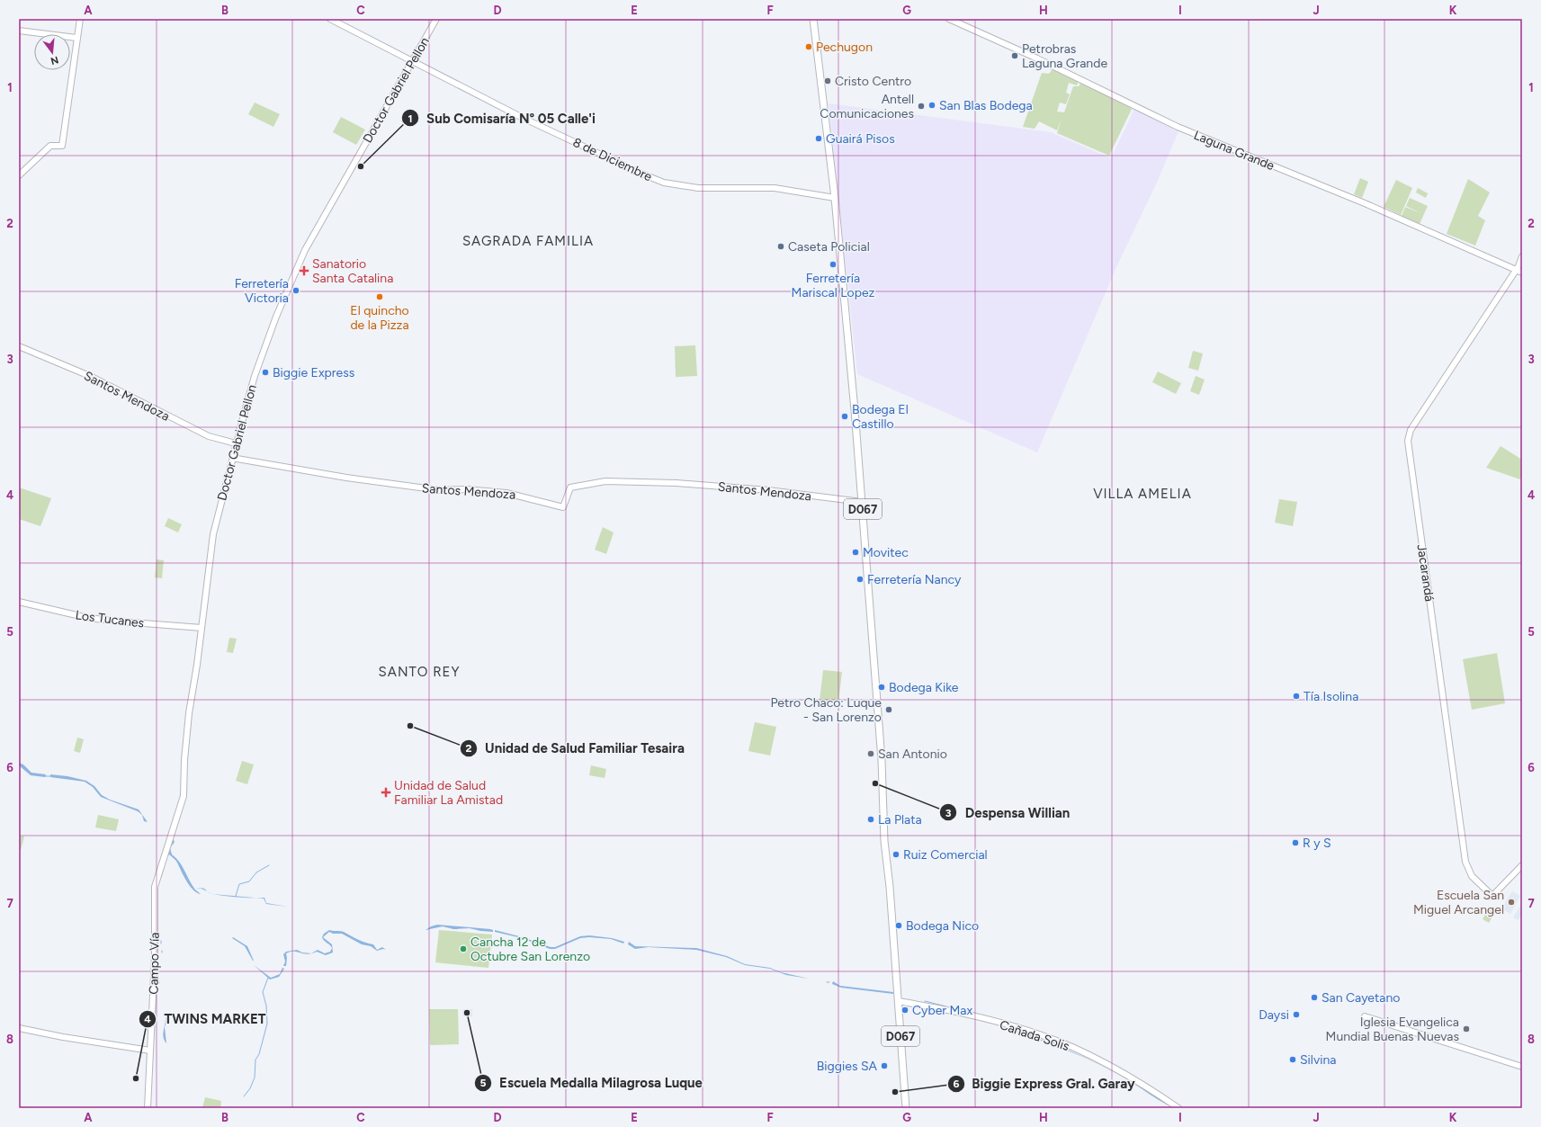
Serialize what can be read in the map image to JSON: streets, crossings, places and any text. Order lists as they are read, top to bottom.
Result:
{
  "streets": {
    "main road": ["D067"],
    "street": [
      "Doctor Gabriel Pellon",
      "Laguna Grande",
      "8 de Diciembre",
      "Santos Mendoza",
      "Jacarandá",
      "Los Tucanes",
      "Campo Vía",
      "Cañada Solis"
    ]
  },
  "crossings": [
    ["Doctor Gabriel Pellon", "8 de Diciembre"],
    ["Doctor Gabriel Pellon", "Santos Mendoza"],
    ["Doctor Gabriel Pellon", "Los Tucanes"],
    ["Doctor Gabriel Pellon", "Campo Vía"],
    ["Laguna Grande", "Jacarandá"],
    ["8 de Diciembre", "D067"],
    ["Santos Mendoza", "D067"],
    ["D067", "Cañada Solis"]
  ],
  "districts": ["SAGRADA FAMILIA", "VILLA AMELIA", "SANTO REY"],
  "places": {
    "other": [
      "Pechugon",
      "Petrobras Laguna Grande",
      "Cristo Centro",
      "San Blas Bodega",
      "Antell Comunicaciones",
      "Guairá Pisos",
      "Sub Comisaría N° 05 Calle'i",
      "Caseta Policial",
      "Ferretería Mariscal Lopez",
      "Ferretería Victoria",
      "El quincho de la Pizza",
      "Biggie Express",
      "Bodega El Castillo",
      "Movitec",
      "Ferretería Nancy",
      "Bodega Kike",
      "Tía Isolina",
      "Petro Chaco: Luque - San Lorenzo",
      "Unidad de Salud Familiar Tesaira",
      "San Antonio",
      "Despensa Willian",
      "La Plata",
      "R y S",
      "Ruiz Comercial",
      "Escuela San Miguel Arcangel",
      "Bodega Nico",
      "Cancha 12 de Octubre San Lorenzo",
      "San Cayetano",
      "Cyber Max",
      "Escuela Medalla Milagrosa Luque",
      "Daysi",
      "Iglesia Evangelica Mundial Buenas Nuevas",
      "Silvina",
      "Biggies SA",
      "TWINS MARKET",
      "Biggie Express Gral. Garay"
    ],
    "health": ["Sanatorio Santa Catalina", "Unidad de Salud Familiar La Amistad"]
  },
  "north": "bottom",
  "grid": {
    "columns": [
      "A",
      "B",
      "C",
      "D",
      "E",
      "F",
      "G",
      "H",
      "I",
      "J",
      "K"
    ],
    "rows": [
      "1",
      "2",
      "3",
      "4",
      "5",
      "6",
      "7",
      "8"
    ]
  }
}
